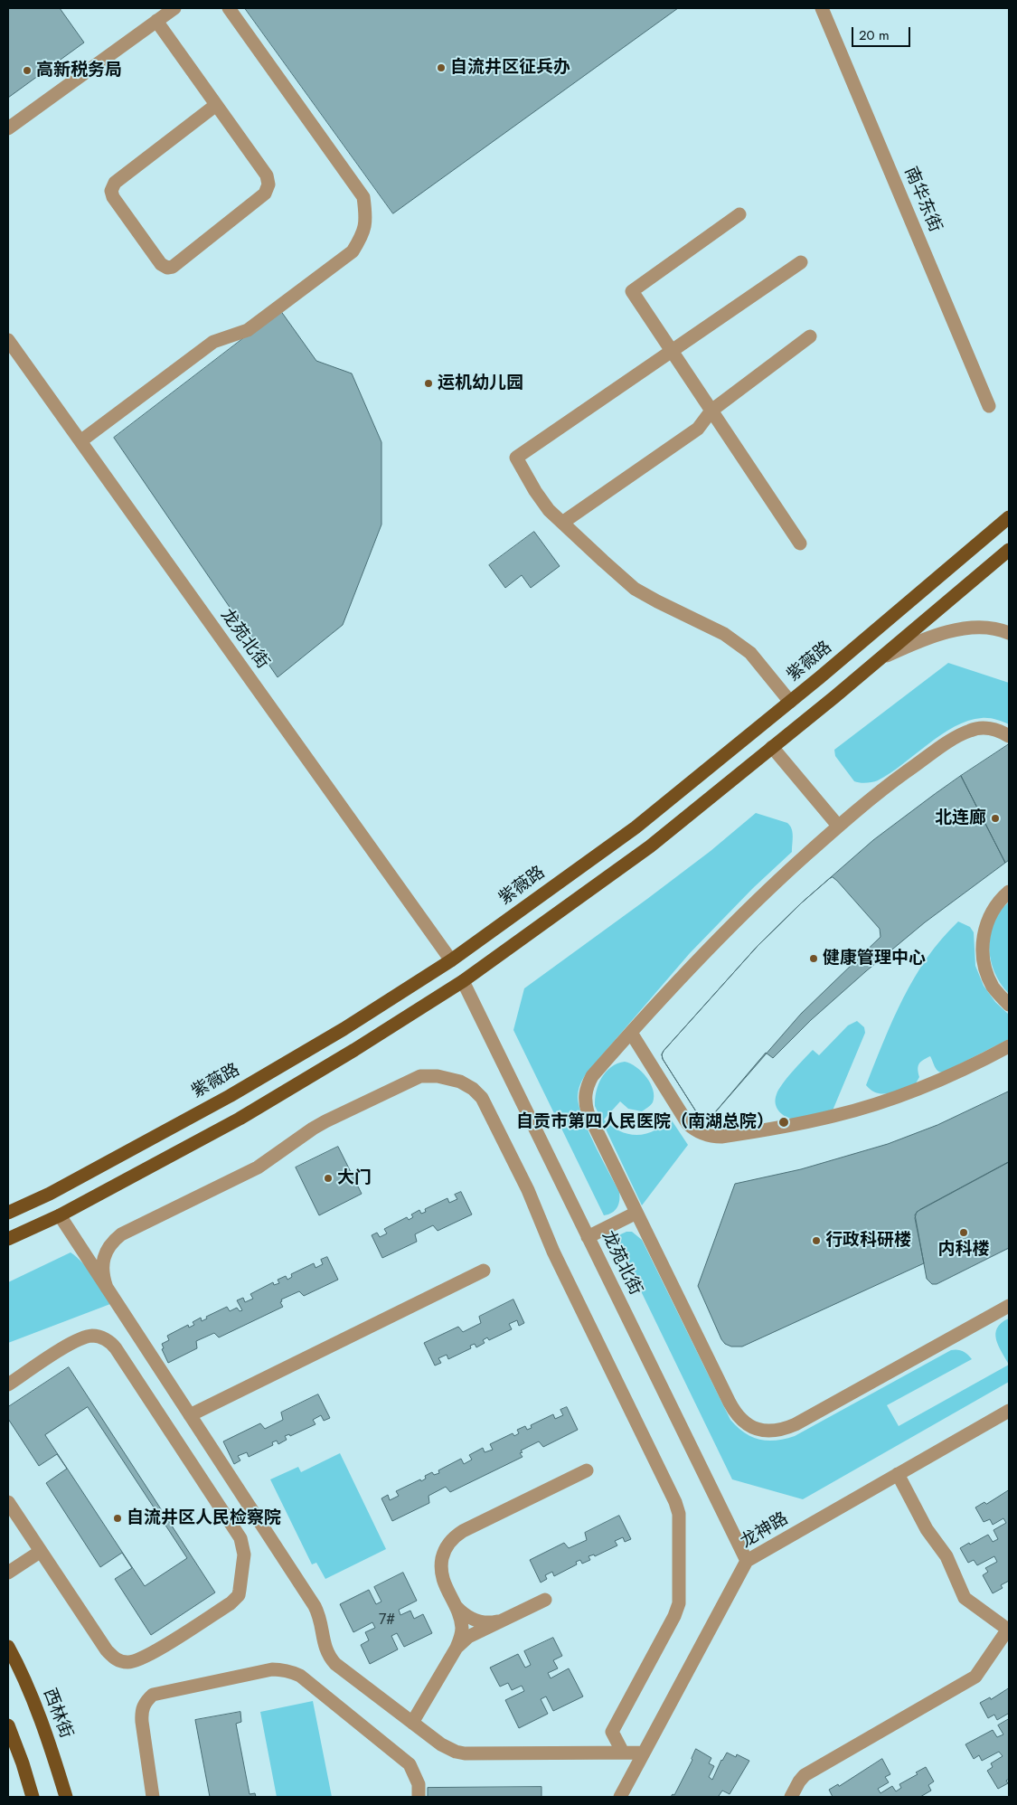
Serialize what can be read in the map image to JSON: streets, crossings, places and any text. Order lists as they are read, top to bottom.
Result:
{
  "streets": {
    "main road": ["紫薇路", "西林街"],
    "street": ["南华东街", "龙苑北街", "龙神路"]
  },
  "crossings": [
    ["龙苑北街", "紫薇路"],
    ["龙苑北街", "龙神路"]
  ],
  "places": [
    "自流井区征兵办",
    "高新税务局",
    "运机幼儿园",
    "北连廊",
    "健康管理中心",
    "自贡市第四人民医院（南湖总院）",
    "大门",
    "内科楼",
    "行政科研楼",
    "自流井区人民检察院"
  ],
  "house_numbers": ["7#"],
  "scale_bar": "20 m"
}
